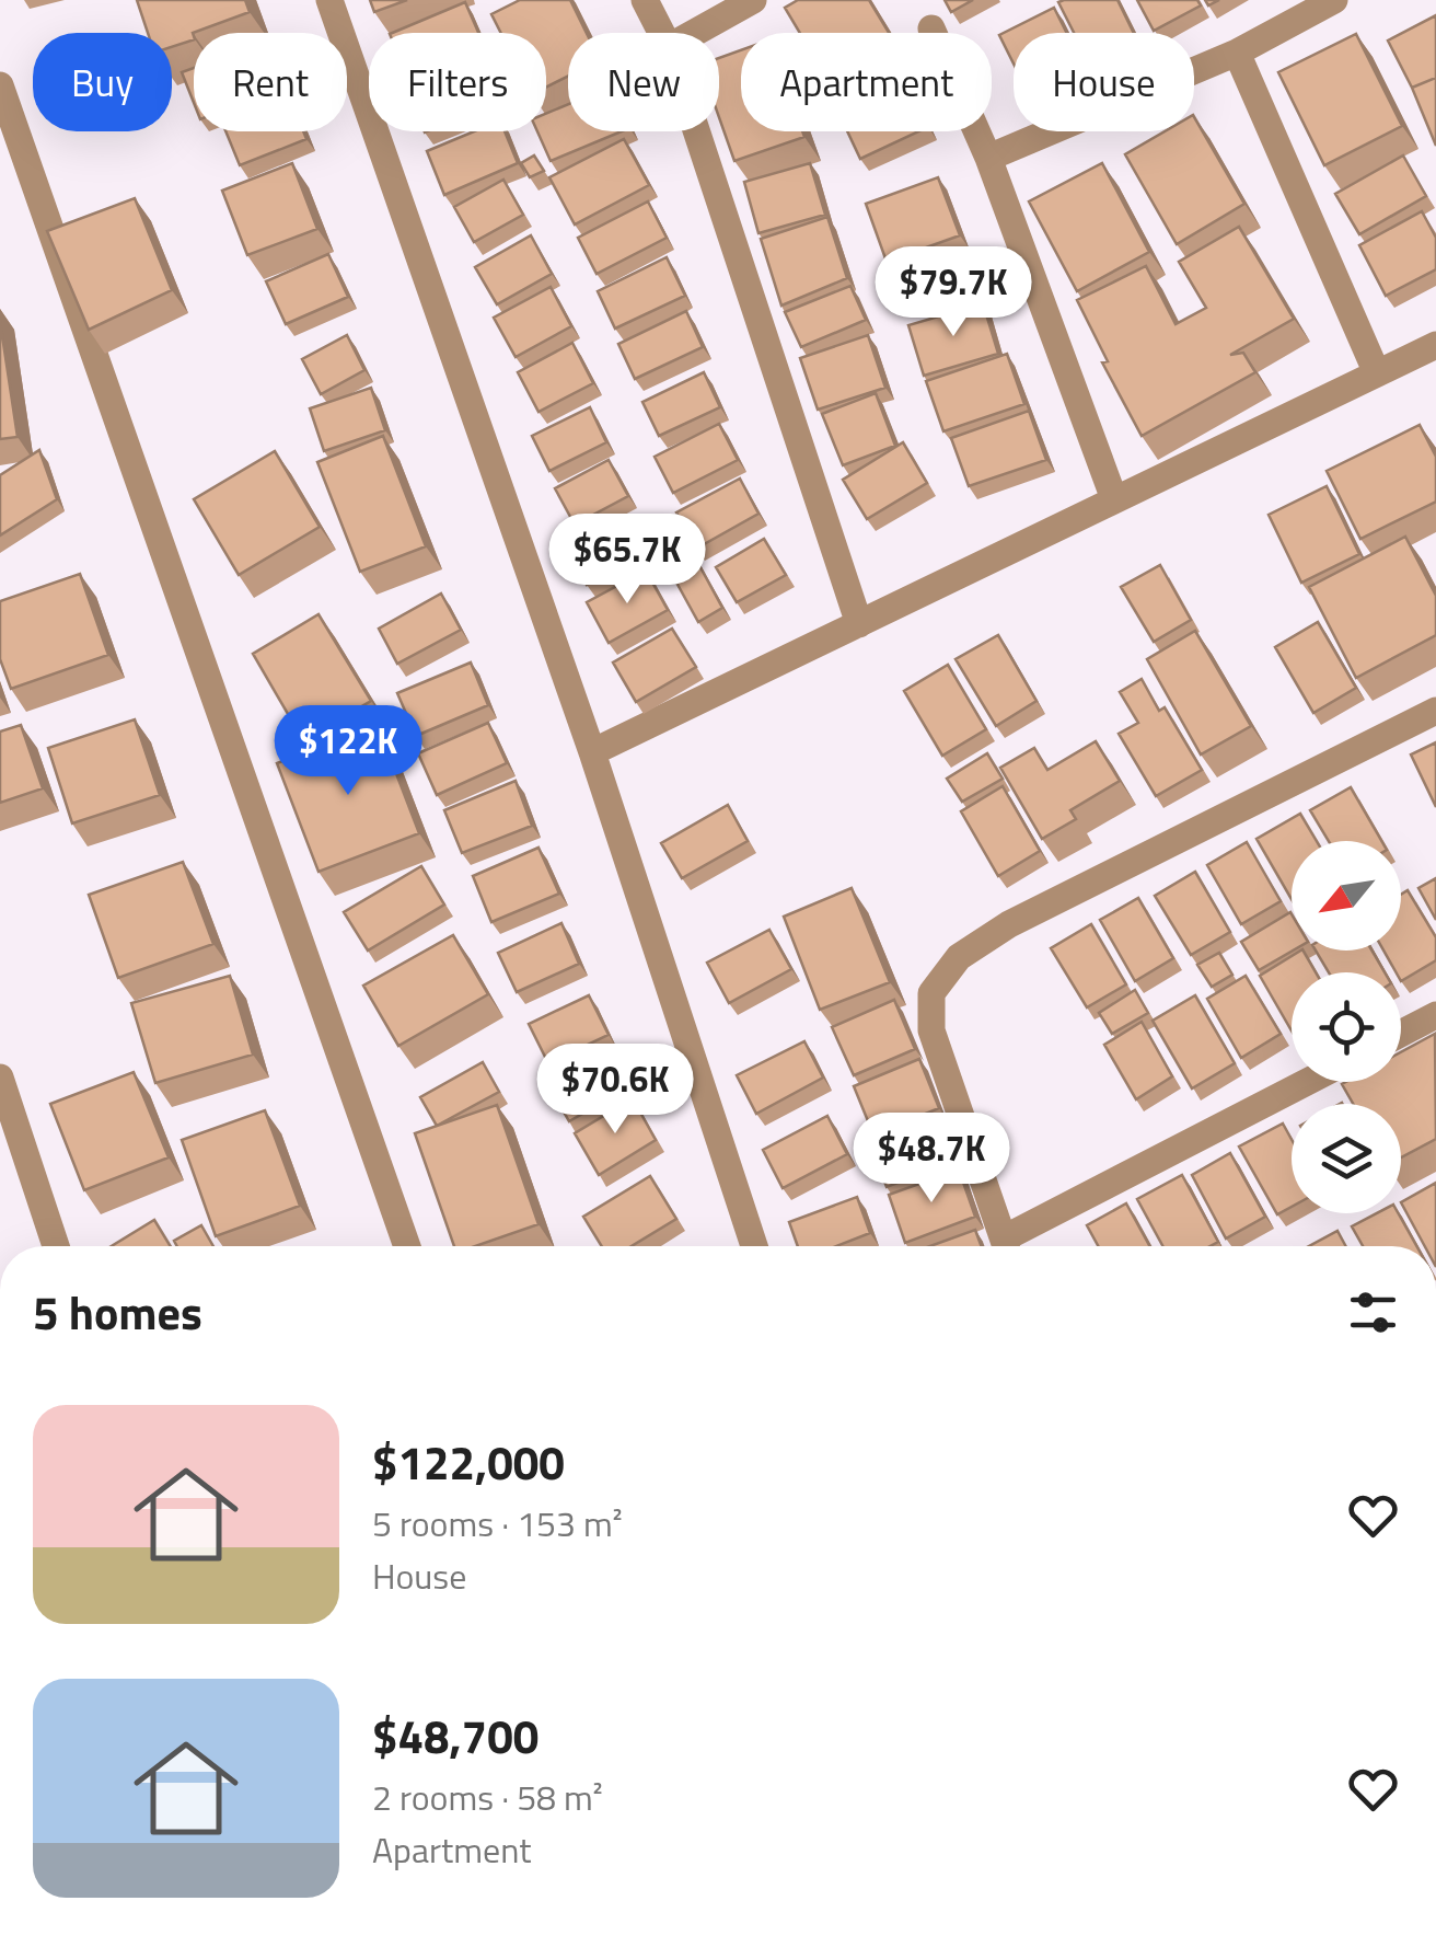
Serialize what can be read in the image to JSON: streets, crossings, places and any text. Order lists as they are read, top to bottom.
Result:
{
  "north": "bottom left",
  "page": {
    "chip": [
      "Buy",
      "Rent",
      "Filters",
      "New",
      "Apartment",
      "House"
    ],
    "price": [
      "$79.7K",
      "$65.7K",
      "$122K",
      "$70.6K",
      "$48.7K"
    ],
    "heading": "5 homes",
    "list": [
      {
        "name": "$122,000",
        "note": "5 rooms · 153 m² · House"
      },
      {
        "name": "$48,700",
        "note": "2 rooms · 58 m² · Apartment"
      }
    ]
  }
}
